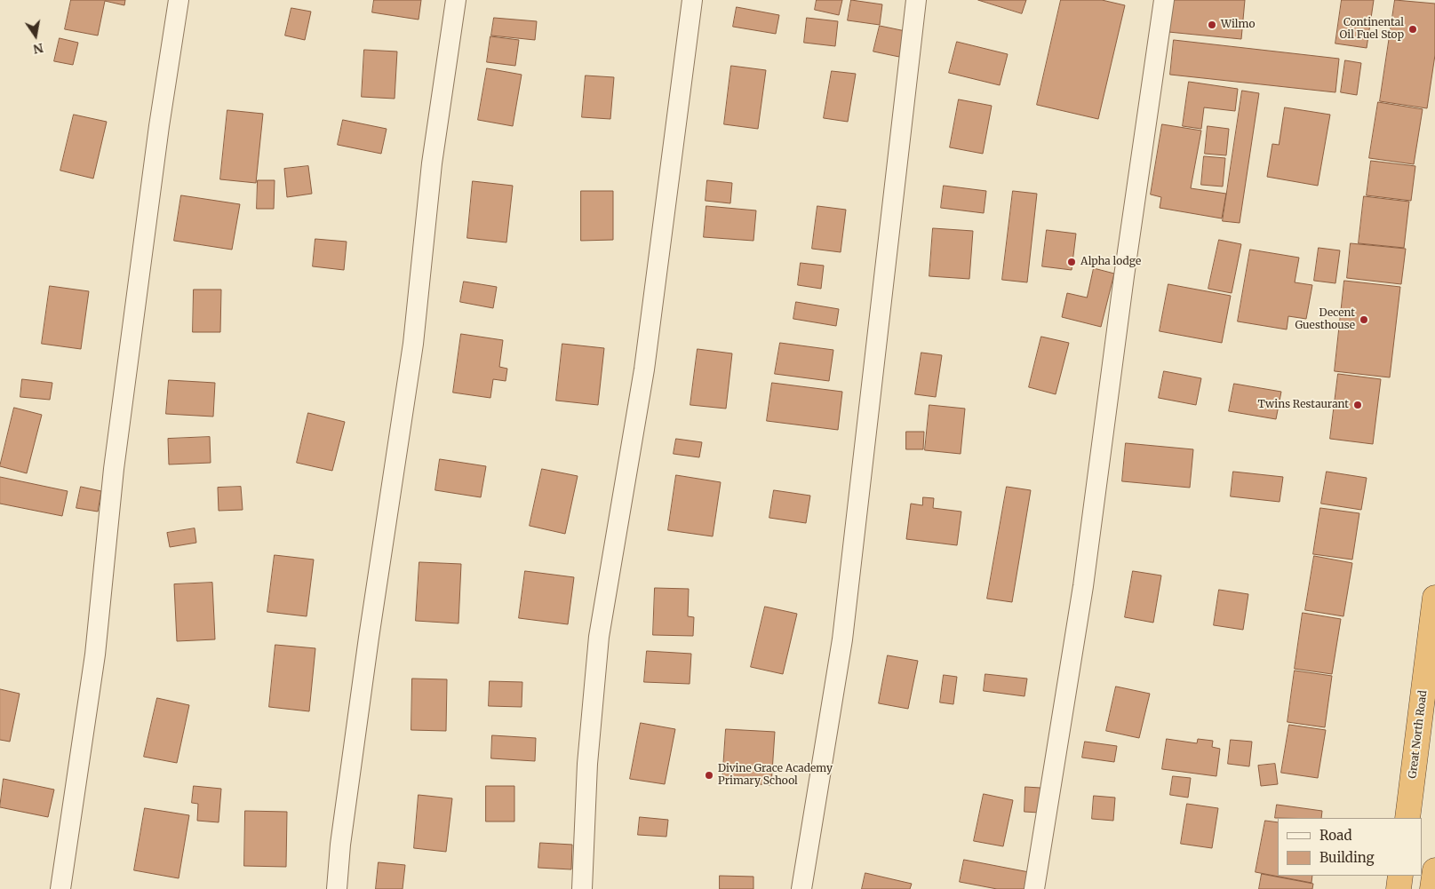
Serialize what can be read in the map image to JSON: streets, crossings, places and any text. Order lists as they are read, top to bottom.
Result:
{
  "streets": {
    "highway": ["Great North Road"]
  },
  "places": [
    "Wilmo",
    "Continental Oil Fuel Stop",
    "Alpha lodge",
    "Decent Guesthouse",
    "Twins Restaurant",
    "Divine Grace Academy Primary School"
  ],
  "legend": ["Road", "Building"],
  "north": "bottom"
}
